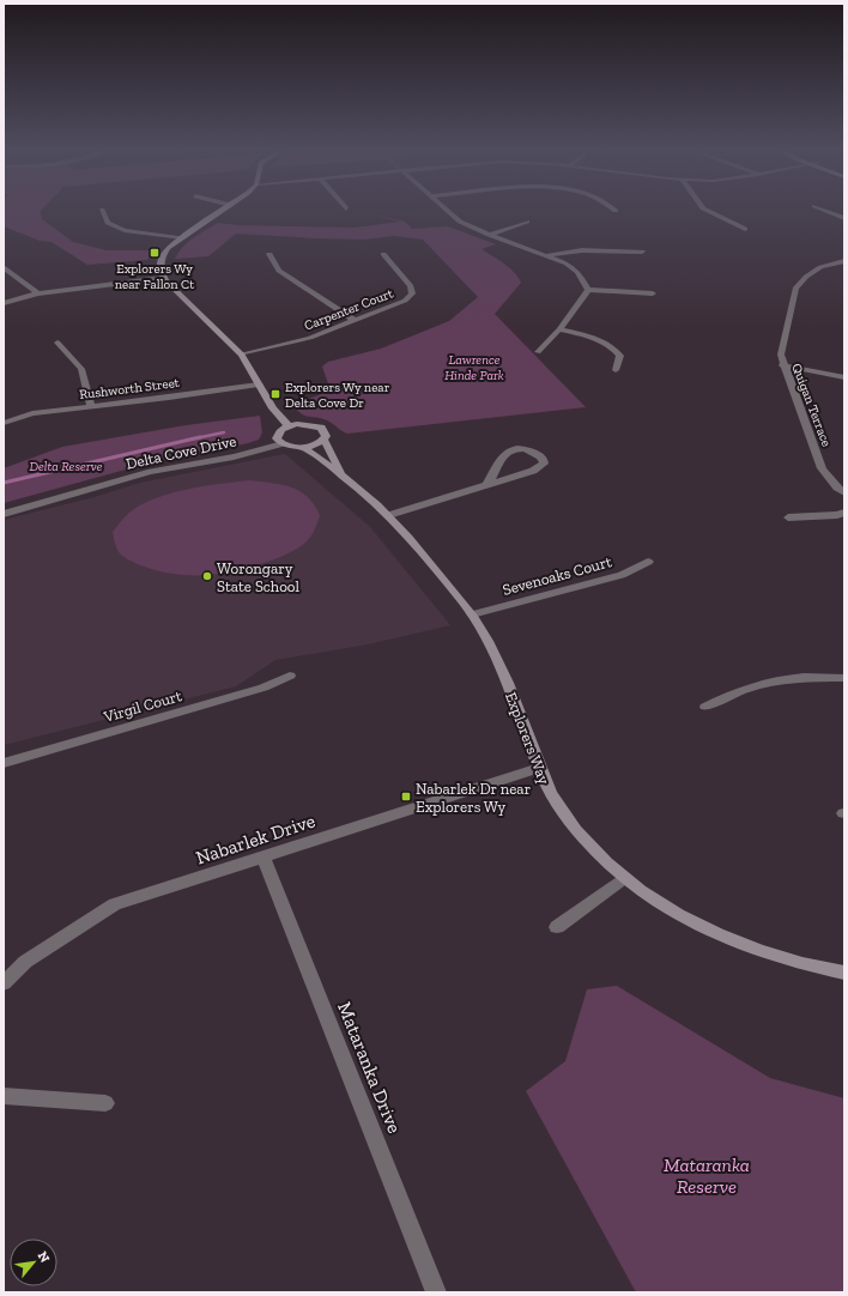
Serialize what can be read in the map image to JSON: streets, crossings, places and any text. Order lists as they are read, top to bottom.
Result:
{
  "streets": {
    "street": [
      "Carpenter Court",
      "Rushworth Street",
      "Quigan Terrace",
      "Delta Cove Drive",
      "Sevenoaks Court",
      "Virgil Court",
      "Explorers Way",
      "Nabarlek Drive",
      "Mataranka Drive"
    ]
  },
  "crossings": [
    ["Delta Cove Drive", "Explorers Way"],
    ["Sevenoaks Court", "Explorers Way"],
    ["Explorers Way", "Nabarlek Drive"],
    ["Nabarlek Drive", "Mataranka Drive"]
  ],
  "parks": ["Lawrence Hinde Park", "Delta Reserve", "Mataranka Reserve"],
  "places": {
    "transit": ["Explorers Wy near Fallon Ct", "Explorers Wy near Delta Cove Dr", "Nabarlek Dr near Explorers Wy"],
    "other": ["Worongary State School"]
  },
  "north": "top right"
}
